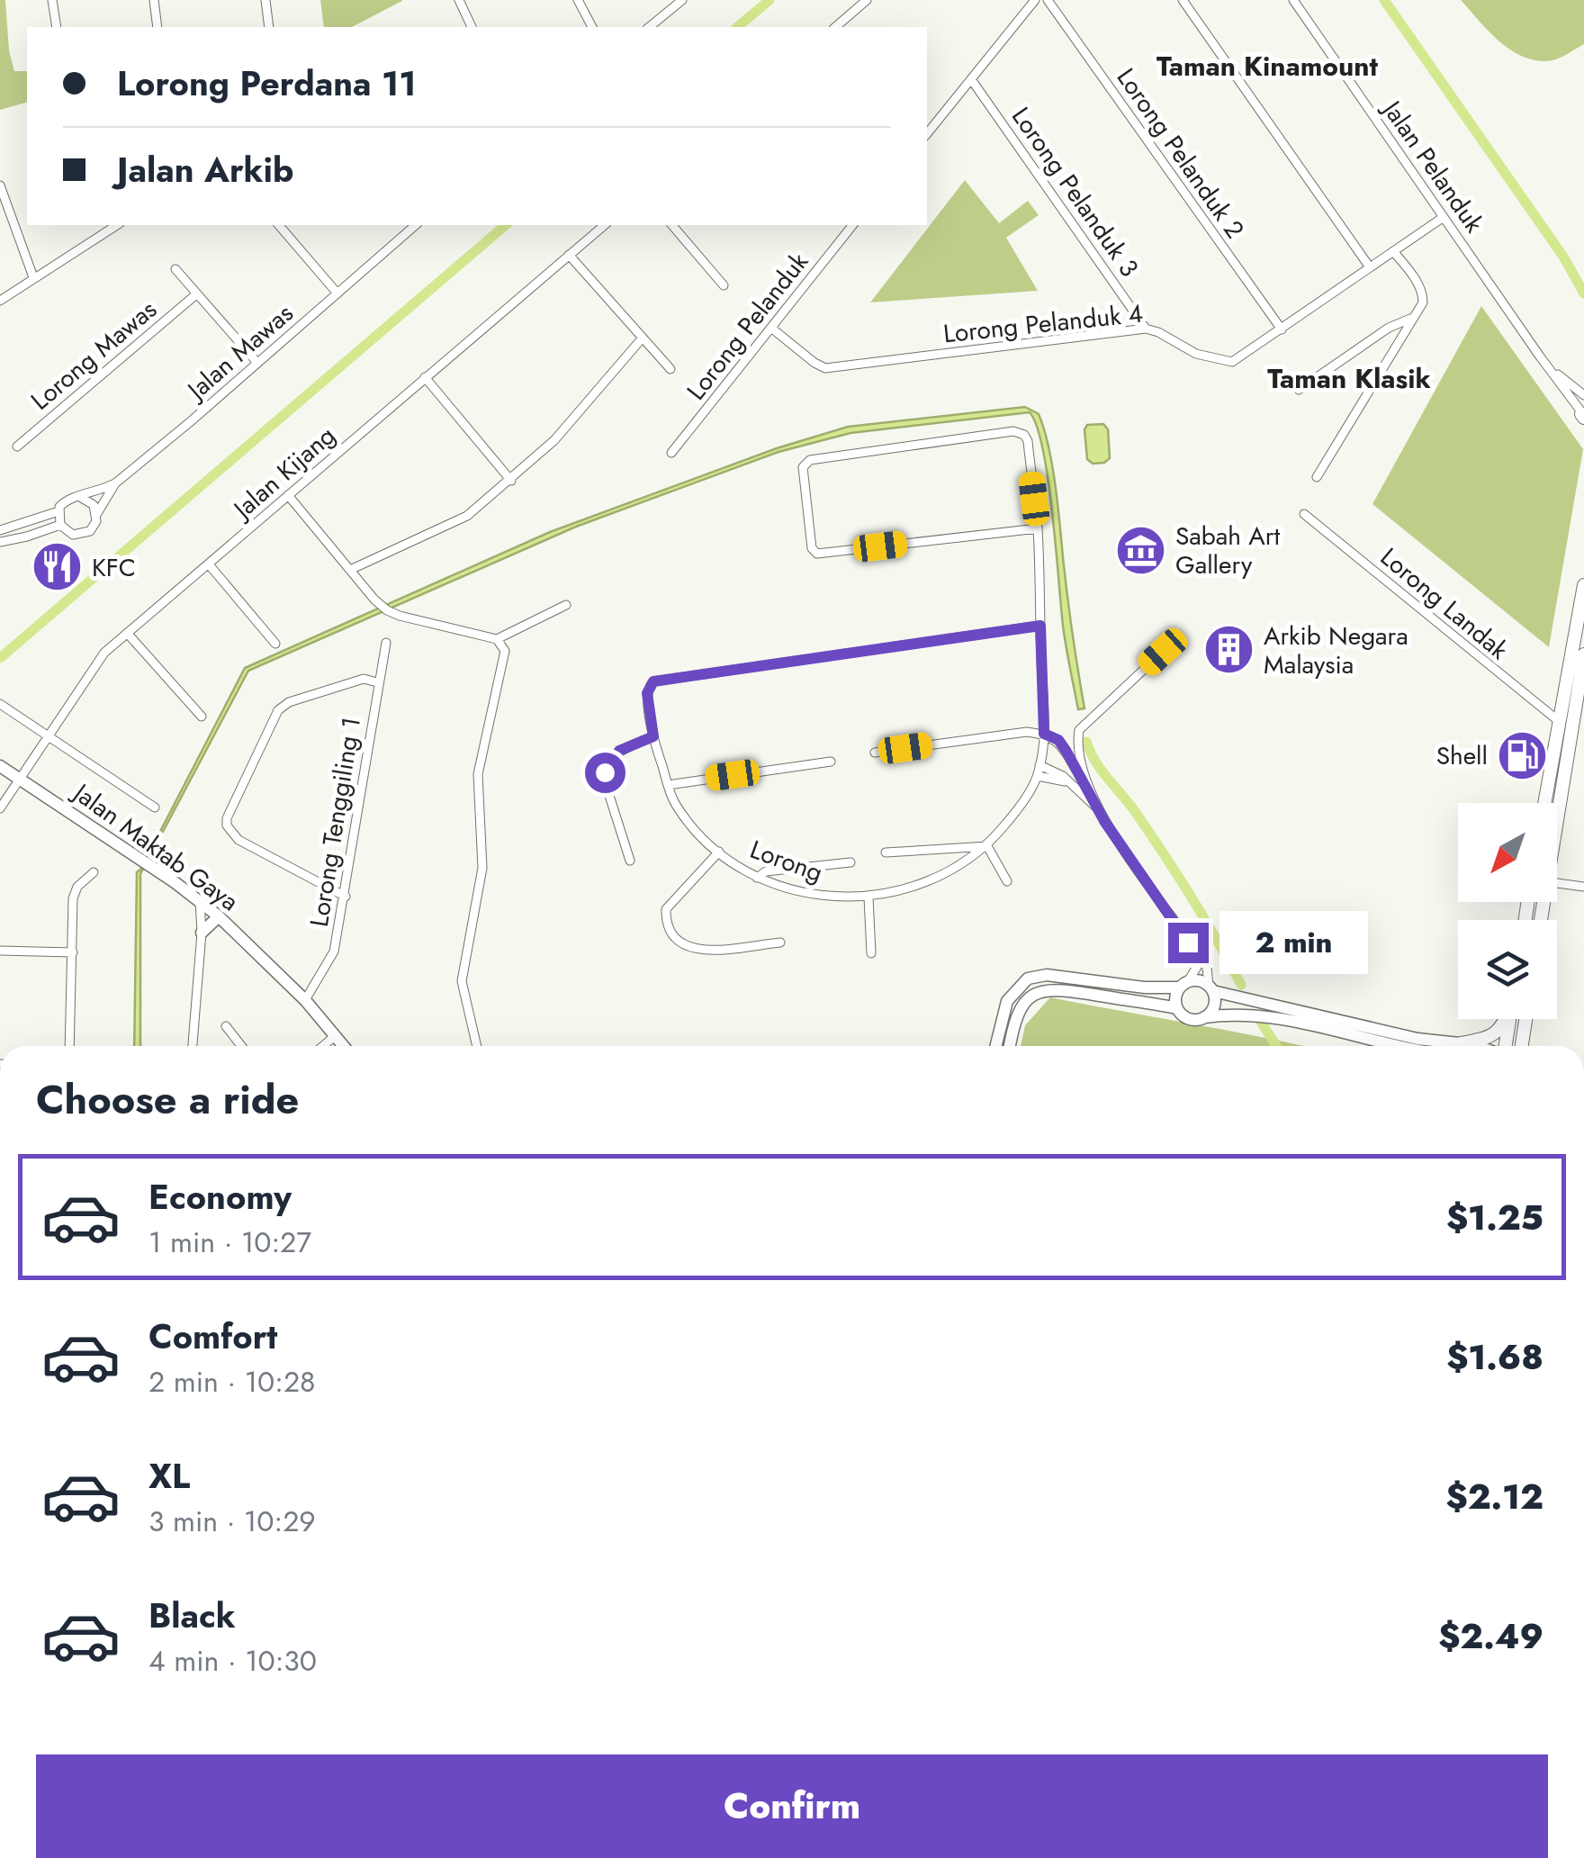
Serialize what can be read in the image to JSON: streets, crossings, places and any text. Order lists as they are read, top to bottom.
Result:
{
  "streets": {
    "street": [
      "Lorong Pelanduk 2",
      "Jalan Pelanduk",
      "Lorong Pelanduk 3",
      "Lorong Pelanduk 4",
      "Lorong Pelanduk",
      "Jalan Mawas",
      "Lorong Mawas",
      "Jalan Kijang",
      "Lorong Landak",
      "Lorong Tenggiling 1",
      "Jalan Maktab Gaya",
      "Lorong"
    ]
  },
  "crossings": [
    ["Lorong Pelanduk 2", "Lorong Pelanduk 4"],
    ["Jalan Pelanduk", "Lorong Pelanduk 4"],
    ["Lorong Pelanduk 3", "Lorong Pelanduk 4"],
    ["Lorong Pelanduk 4", "Lorong Pelanduk"],
    ["Jalan Kijang", "Jalan Maktab Gaya"],
    ["Lorong Tenggiling 1", "Jalan Maktab Gaya"]
  ],
  "districts": ["Taman Kinamount", "Taman Klasik"],
  "places": {
    "museum": ["Sabah Art Gallery"],
    "restaurant": ["KFC"],
    "building": ["Arkib Negara Malaysia"],
    "fuel station": ["Shell"]
  },
  "north": "bottom left",
  "page": {
    "banner": ["Lorong Perdana 11", "Jalan Arkib"],
    "bubble": "2 min",
    "heading": "Choose a ride",
    "list": [
      {
        "name": "Economy",
        "note": "1 min · 10:27",
        "value": "$1.25"
      },
      {
        "name": "Comfort",
        "note": "2 min · 10:28",
        "value": "$1.68"
      },
      {
        "name": "XL",
        "note": "3 min · 10:29",
        "value": "$2.12"
      },
      {
        "name": "Black",
        "note": "4 min · 10:30",
        "value": "$2.49"
      }
    ],
    "buttons": "Confirm"
  }
}
